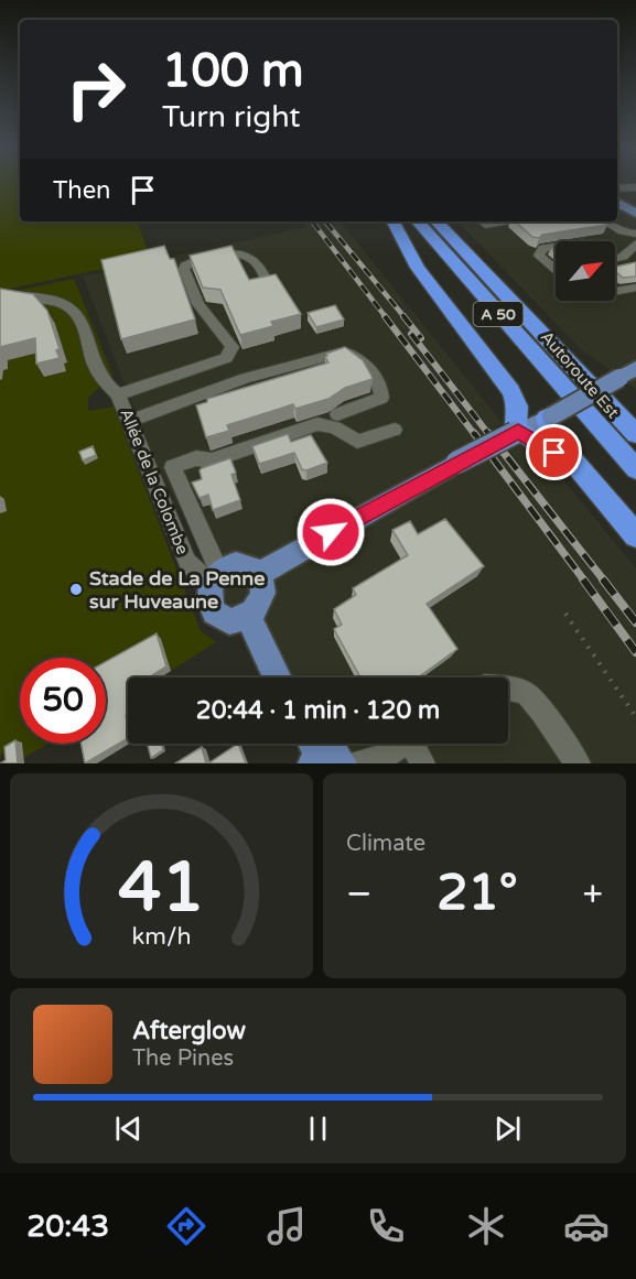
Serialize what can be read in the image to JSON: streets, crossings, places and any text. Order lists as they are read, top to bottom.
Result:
{
  "streets": {
    "highway": ["A 50", "Autoroute Est"],
    "street": ["Allée de la Colombe"]
  },
  "places": ["Stade de La Penne sur Huveaune"],
  "north": "top right",
  "page": {
    "turn": ["100 m", "Turn right"],
    "then": "Then",
    "limit": "50",
    "trip": "20:44 · 1 min · 120 m",
    "tile": "Climate",
    "heat": ["−", "21°", "+"],
    "song": ["Afterglow", "The Pines"],
    "tabs": "20:43",
    "gauge": ["41", "km/h"]
  }
}
